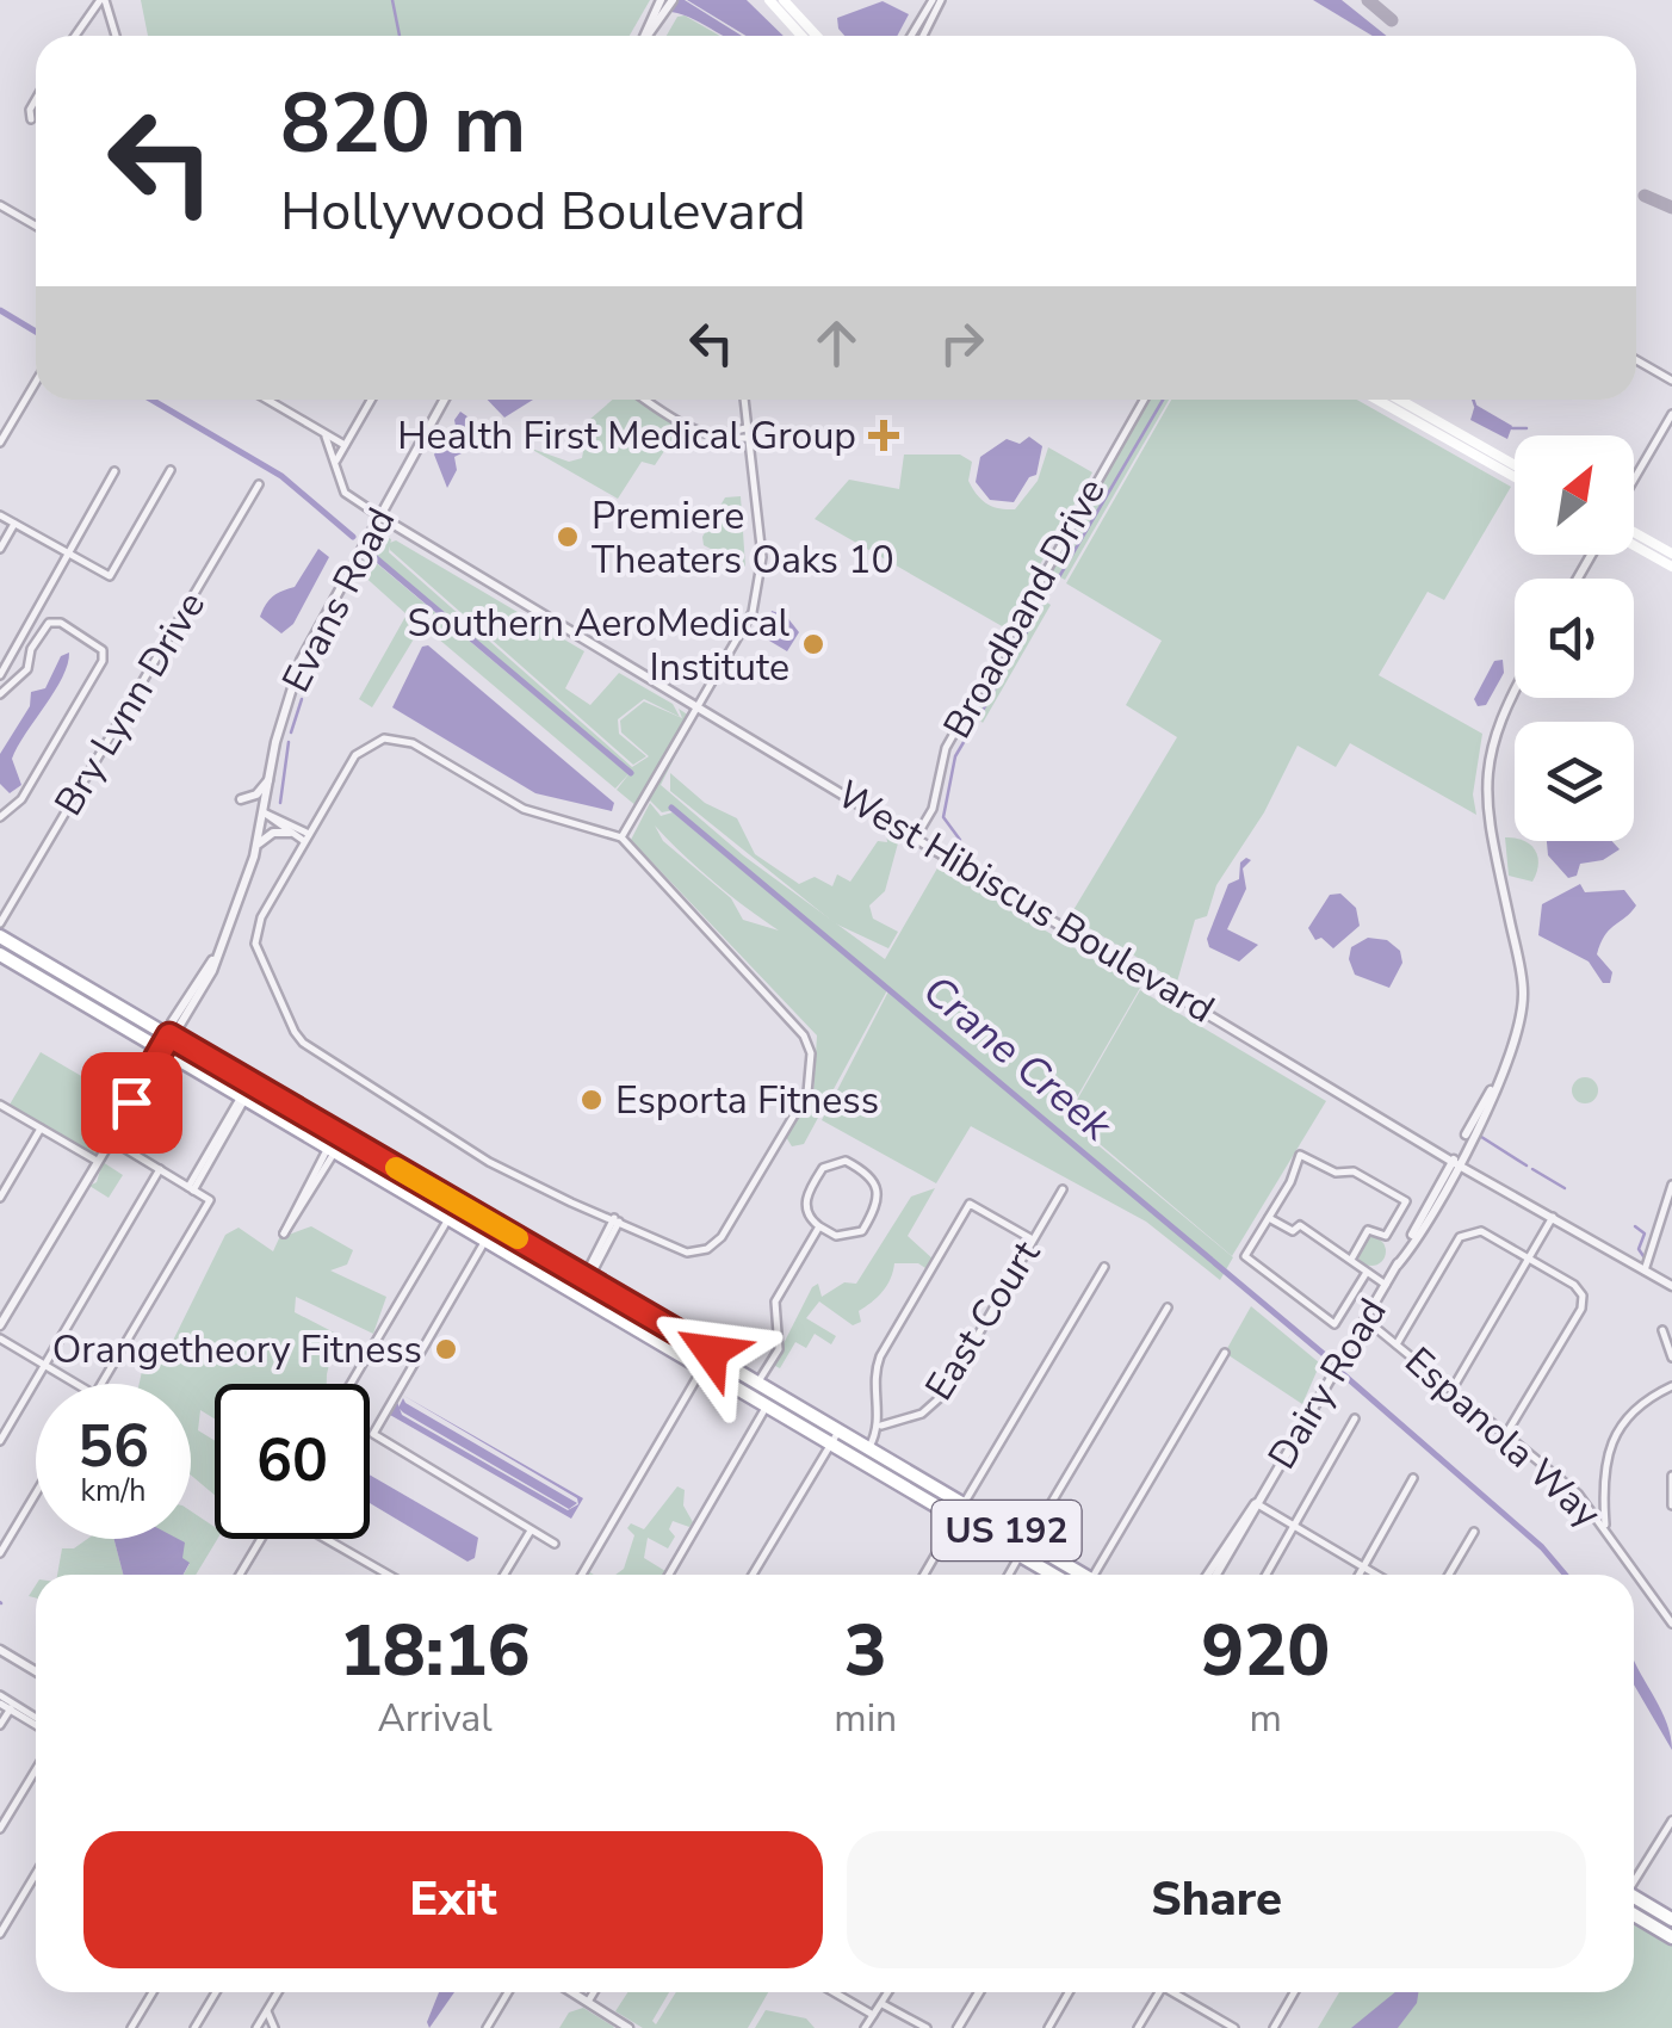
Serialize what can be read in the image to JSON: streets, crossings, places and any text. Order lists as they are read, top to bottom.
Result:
{
  "streets": {
    "main road": ["US 192"],
    "street": [
      "Evans Road",
      "Broadband Drive",
      "Bry Lynn Drive",
      "West Hibiscus Boulevard",
      "East Court",
      "Dairy Road",
      "Espanola Way"
    ]
  },
  "crossings": [
    ["Evans Road", "West Hibiscus Boulevard"],
    ["Evans Road", "US 192"],
    ["Broadband Drive", "West Hibiscus Boulevard"],
    ["West Hibiscus Boulevard", "Dairy Road"],
    ["Dairy Road", "Espanola Way"]
  ],
  "water": ["Crane Creek"],
  "places": {
    "health": ["Health First Medical Group"],
    "other": [
      "Premiere Theaters Oaks 10",
      "Southern AeroMedical Institute",
      "Esporta Fitness",
      "Orangetheory Fitness"
    ]
  },
  "north": "top right",
  "page": {
    "turn": ["820 m", "Hollywood Boulevard"],
    "speed": "56 km/h",
    "limit": "60",
    "eta": [
      "18:16",
      "Arrival",
      "3",
      "min",
      "920",
      "m"
    ],
    "buttons": ["Exit", "Share"]
  }
}
